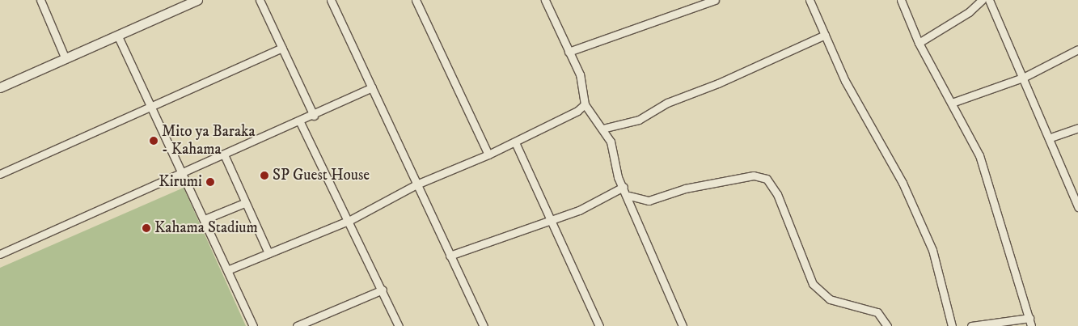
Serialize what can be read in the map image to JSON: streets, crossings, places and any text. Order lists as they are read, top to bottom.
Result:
{
  "places": [
    "Mito ya Baraka - Kahama",
    "SP Guest House",
    "Kirumi",
    "Kahama Stadium"
  ]
}
